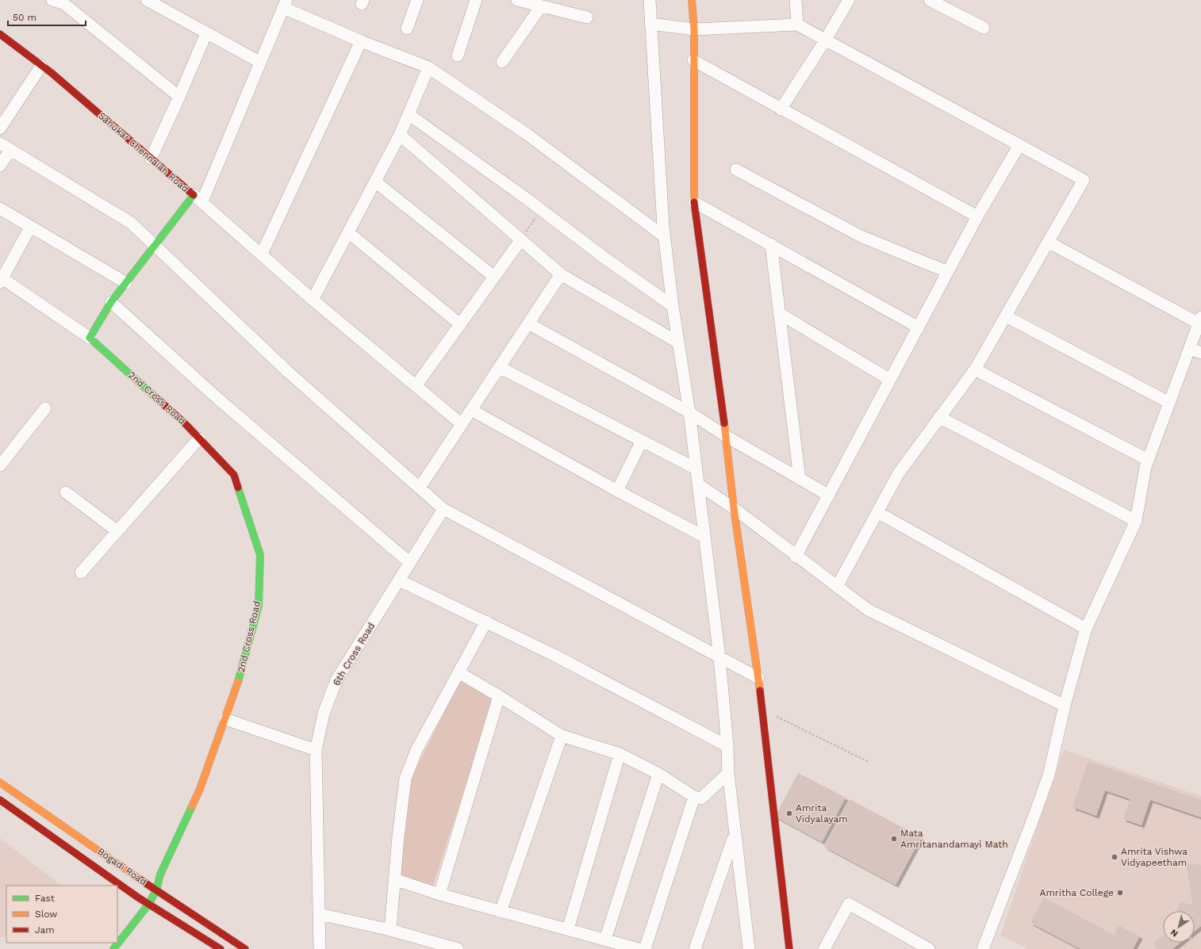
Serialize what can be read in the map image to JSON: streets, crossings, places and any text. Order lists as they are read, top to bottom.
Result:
{
  "streets": {
    "street": [
      "Sahukar Chennaiah Road",
      "2nd Cross Road",
      "6th Cross Road",
      "Bogadi Road"
    ]
  },
  "crossings": [
    ["Sahukar Chennaiah Road", "2nd Cross Road"],
    ["2nd Cross Road", "Bogadi Road"]
  ],
  "places": [
    "Amrita Vidyalayam",
    "Mata Amritanandamayi Math",
    "Amrita Vishwa Vidyapeetham",
    "Amritha College"
  ],
  "legend": ["Fast", "Slow", "Jam"],
  "scale_bar": "50 m",
  "north": "bottom left"
}
